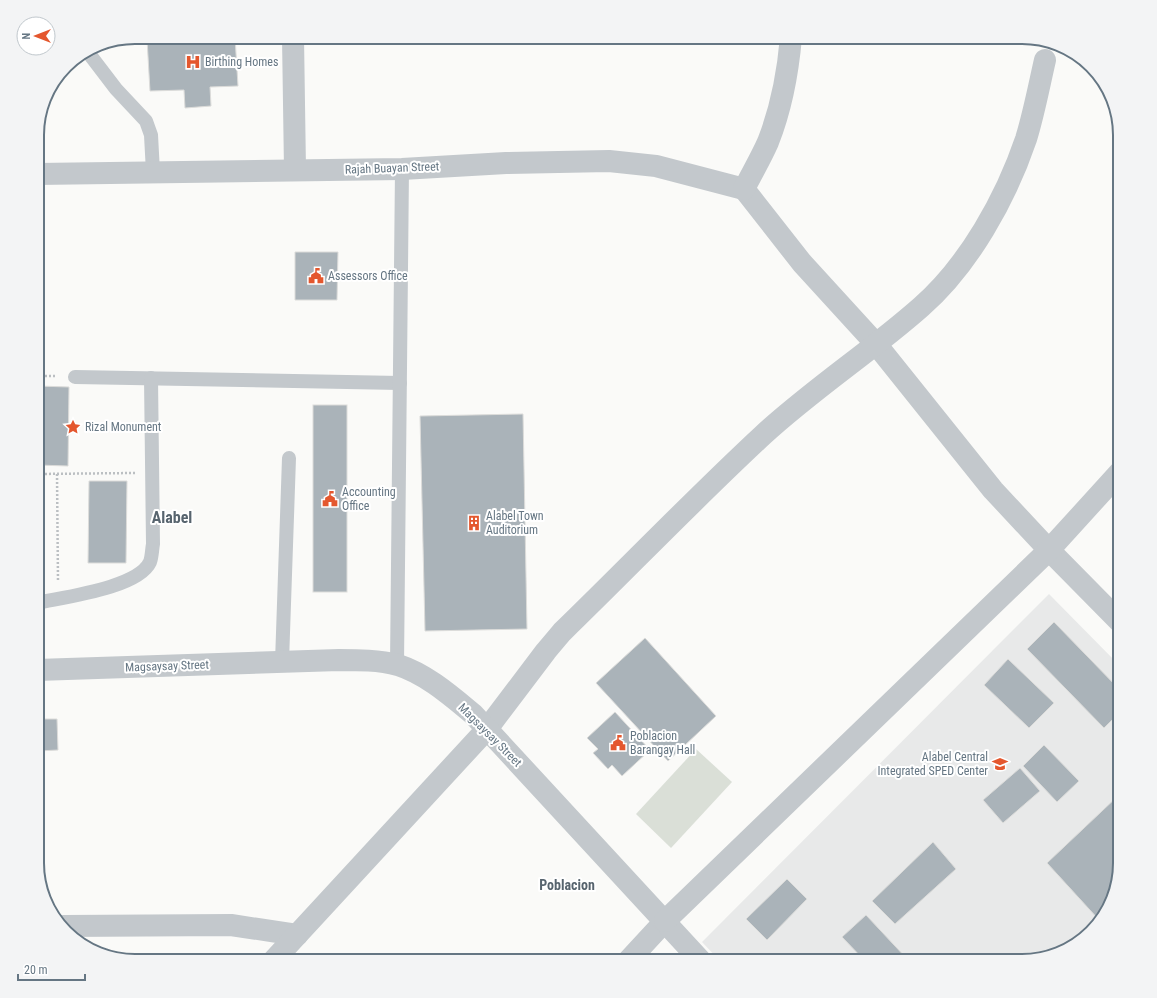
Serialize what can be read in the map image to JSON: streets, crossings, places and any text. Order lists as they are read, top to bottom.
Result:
{
  "streets": {
    "street": ["Rajah Buayan Street", "Magsaysay Street"]
  },
  "districts": ["Alabel", "Poblacion"],
  "places": {
    "hospital": ["Birthing Homes"],
    "public building": ["Assessors Office", "Accounting Office", "Poblacion Barangay Hall"],
    "place": ["Rizal Monument"],
    "building": ["Alabel Town Auditorium"],
    "school or university": ["Alabel Central Integrated SPED Center"]
  },
  "scale_bar": "20 m",
  "north": "left"
}
